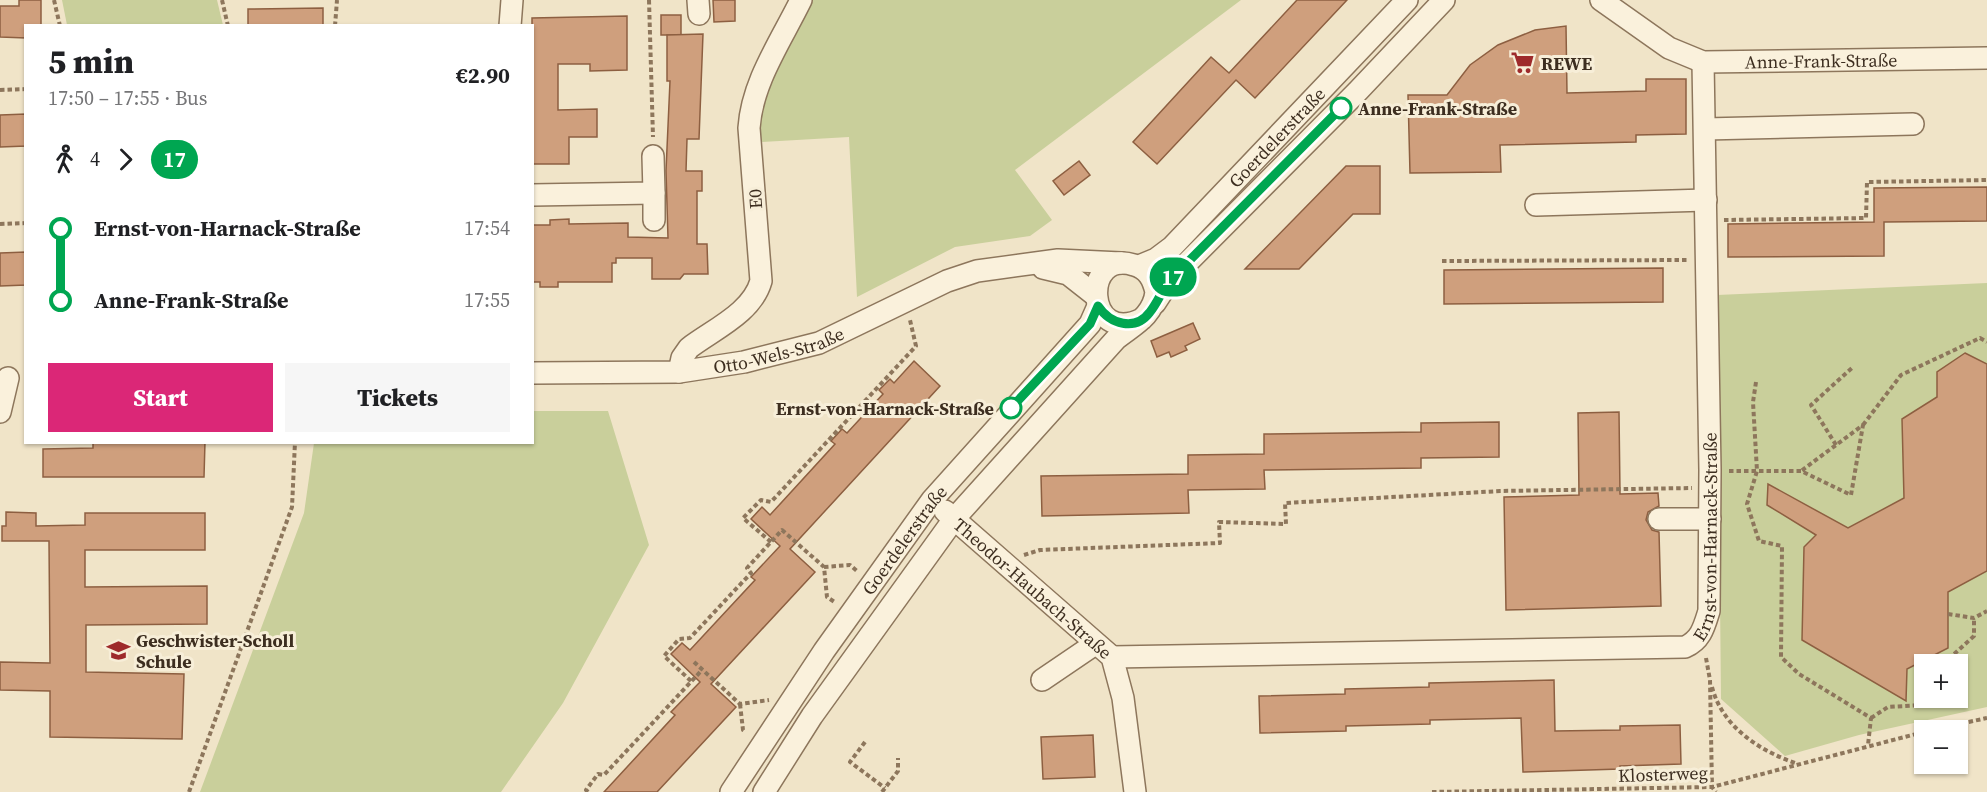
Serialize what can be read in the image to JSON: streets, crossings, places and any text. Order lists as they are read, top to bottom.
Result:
{
  "streets": {
    "street": [
      "Anne-Frank-Straße",
      "Goerdelerstraße",
      "E0",
      "Otto-Wels-Straße",
      "Ernst-von-Harnack-Straße",
      "Theodor-Haubach-Straße"
    ],
    "path": ["Klosterweg"]
  },
  "crossings": [
    ["Anne-Frank-Straße", "Ernst-von-Harnack-Straße"],
    ["Goerdelerstraße", "Otto-Wels-Straße"],
    ["Goerdelerstraße", "Theodor-Haubach-Straße"],
    ["E0", "Otto-Wels-Straße"],
    ["Ernst-von-Harnack-Straße", "Theodor-Haubach-Straße"]
  ],
  "places": {
    "supermarket": ["REWE"],
    "other": ["Anne-Frank-Straße", "Ernst-von-Harnack-Straße"],
    "school or university": ["Geschwister-Scholl Schule"]
  },
  "lines": ["bus line 17"],
  "page": {
    "on_map": "17",
    "heading": ["5 min", "17:50 – 17:55 · Bus", "€2.90"],
    "legs": ["4", "17"],
    "list": [
      {
        "name": "Ernst-von-Harnack-Straße",
        "value": "17:54"
      },
      {
        "name": "Anne-Frank-Straße",
        "value": "17:55"
      }
    ],
    "buttons": ["Start", "Tickets"],
    "map_buttons": ["+", "−"]
  }
}
